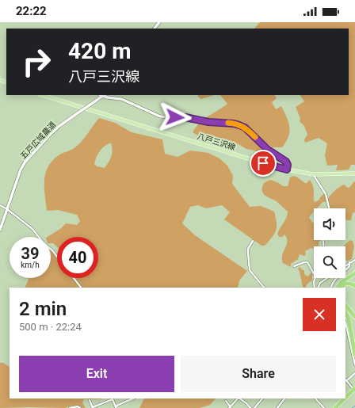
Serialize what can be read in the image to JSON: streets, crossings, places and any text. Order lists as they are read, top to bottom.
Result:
{
  "streets": {
    "main road": ["八戸三沢線"],
    "street": ["五戸広域農道"]
  },
  "page": {
    "status": "22:22",
    "turn": ["420 m", "八戸三沢線"],
    "speed": "39 km/h",
    "limit": "40",
    "heading": ["2 min", "500 m · 22:24"],
    "buttons": ["Exit", "Share"]
  }
}
